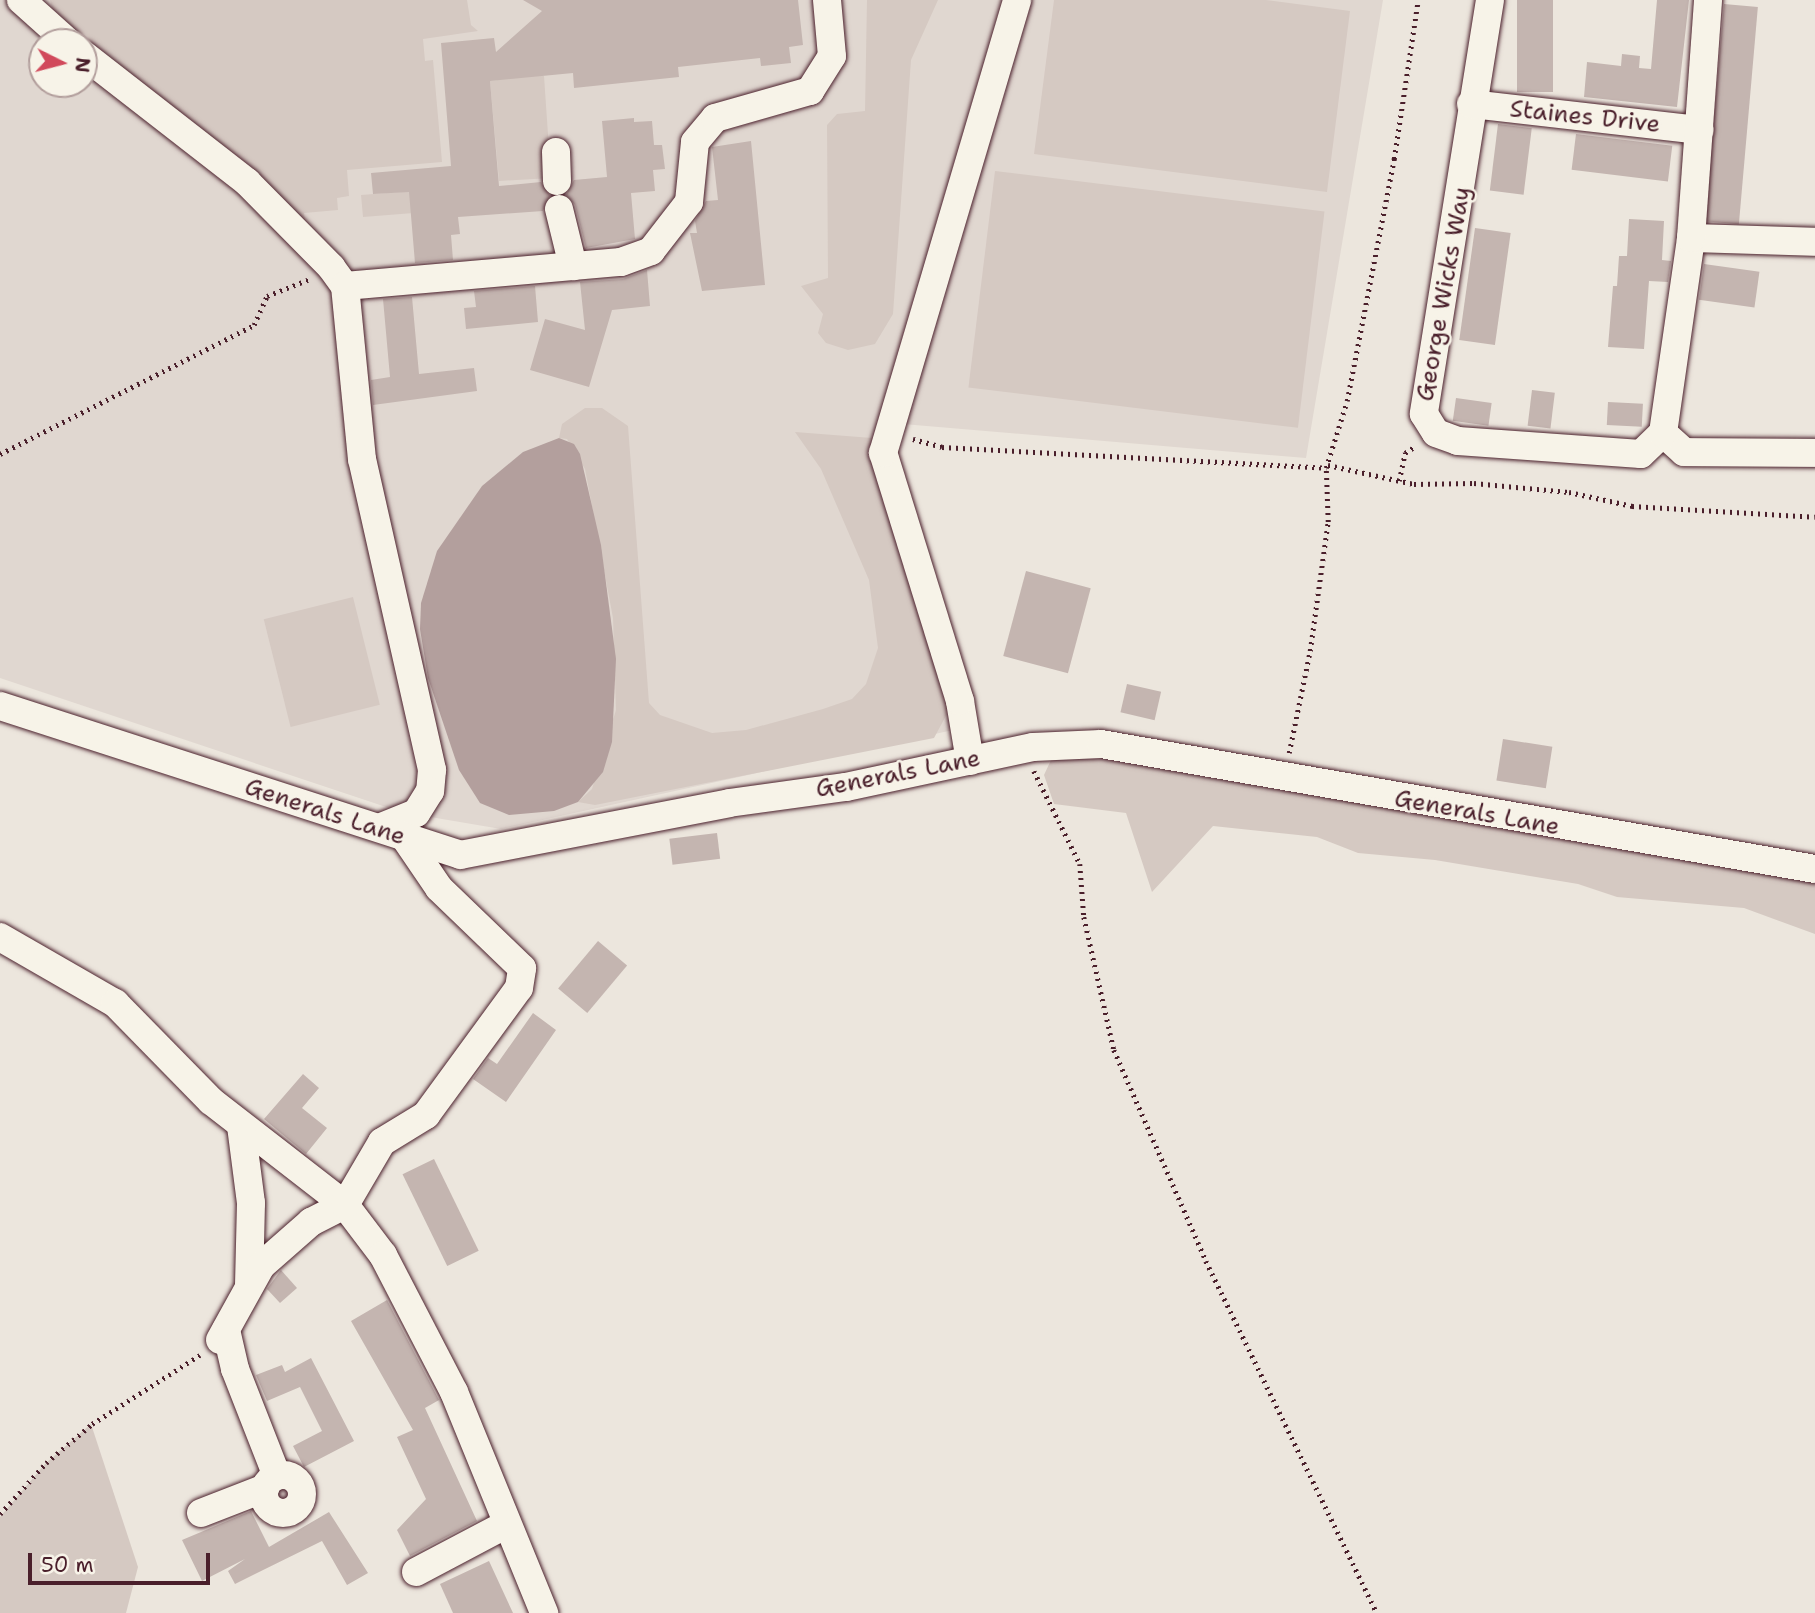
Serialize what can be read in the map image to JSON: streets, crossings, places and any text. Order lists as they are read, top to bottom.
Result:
{
  "streets": {
    "street": ["Staines Drive", "George Wicks Way", "Generals Lane"]
  },
  "crossings": [
    ["Staines Drive", "George Wicks Way"]
  ],
  "scale_bar": "50 m",
  "north": "right"
}
